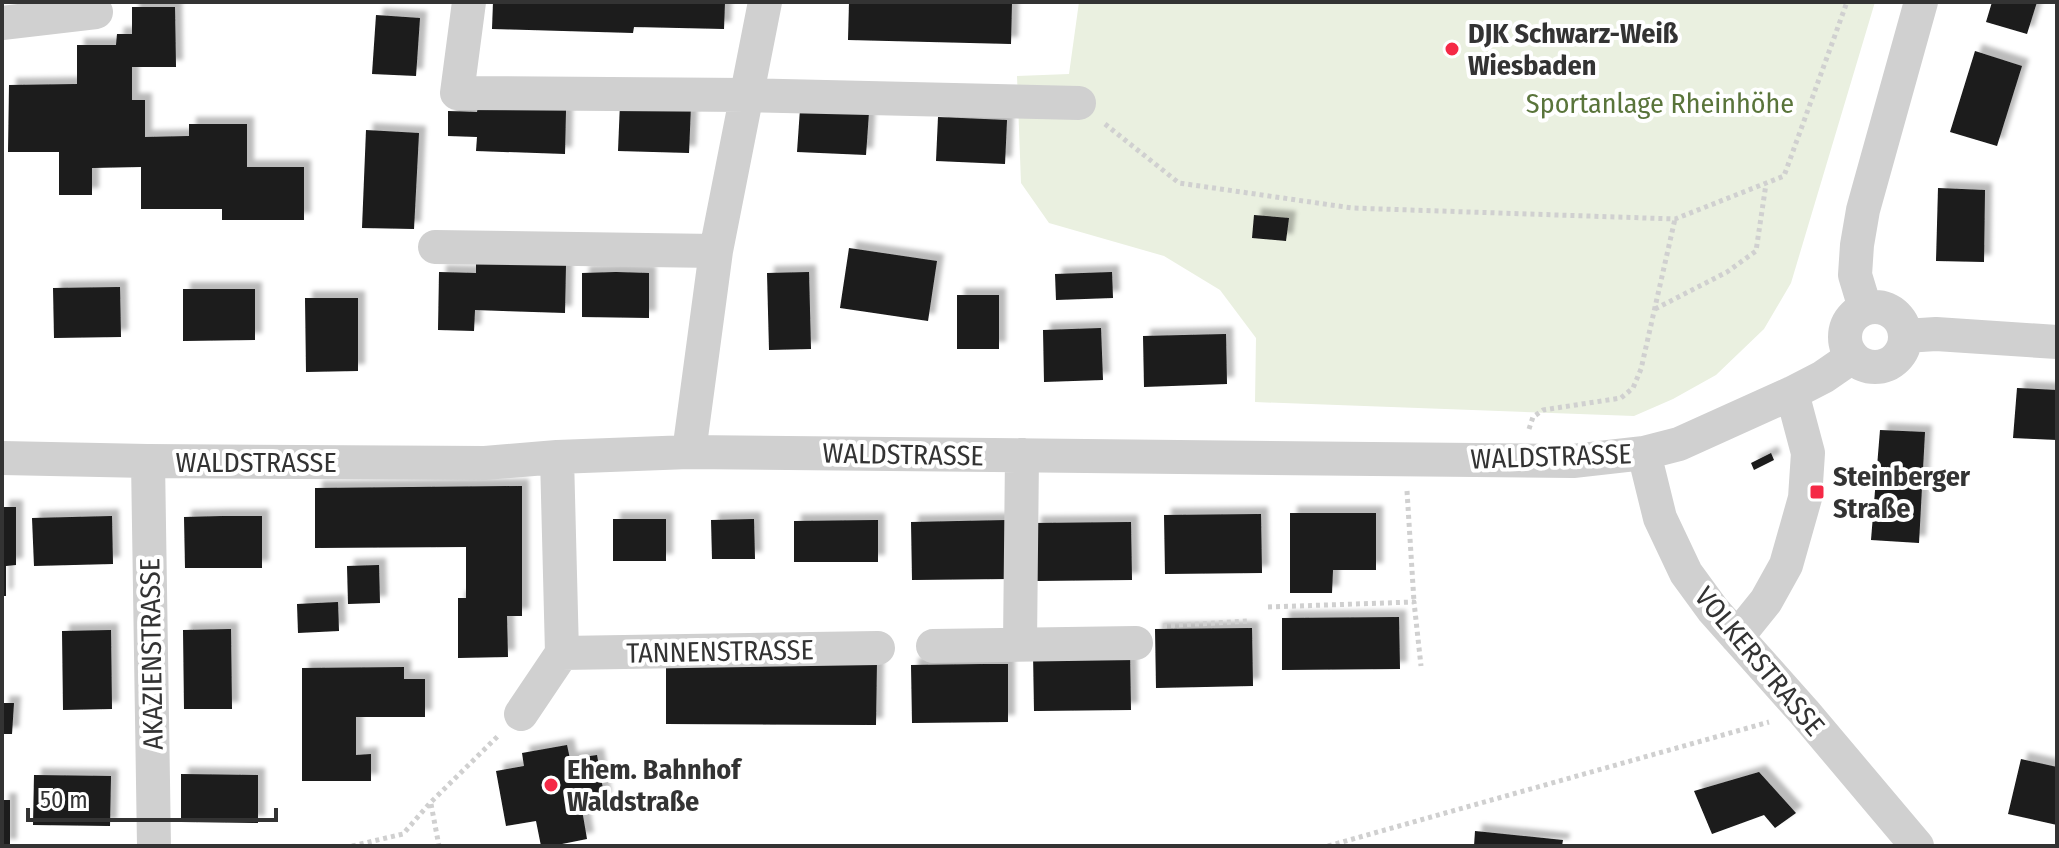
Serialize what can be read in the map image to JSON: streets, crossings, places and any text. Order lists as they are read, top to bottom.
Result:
{
  "streets": {
    "street": [
      "WALDSTRASSE",
      "TANNENSTRASSE",
      "AKAZIENSTRASSE",
      "VOLKERSTRASSE"
    ]
  },
  "crossings": [
    ["WALDSTRASSE", "AKAZIENSTRASSE"],
    ["WALDSTRASSE", "VOLKERSTRASSE"]
  ],
  "parks": ["Sportanlage Rheinhöhe"],
  "places": {
    "other": ["DJK Schwarz-Weiß Wiesbaden", "Ehem. Bahnhof Waldstraße"],
    "transit": ["Steinberger Straße"]
  },
  "scale_bar": "50 m"
}
